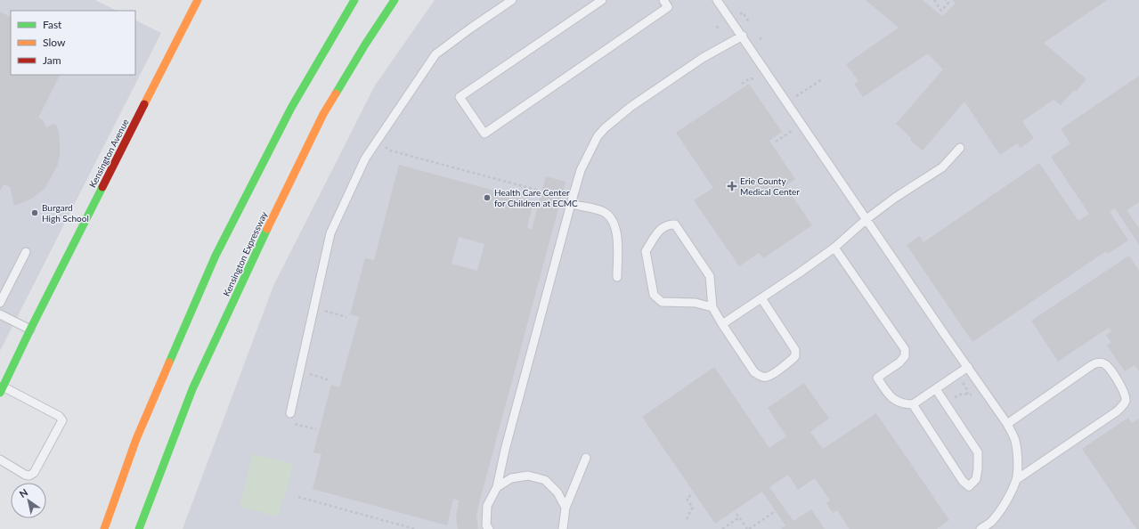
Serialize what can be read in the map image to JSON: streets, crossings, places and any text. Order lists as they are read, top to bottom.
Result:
{
  "streets": {
    "main road": ["Kensington Avenue", "Kensington Expressway"]
  },
  "places": {
    "health": ["Erie County Medical Center"],
    "other": ["Health Care Center for Children at ECMC", "Burgard High School"]
  },
  "legend": ["Fast", "Slow", "Jam"],
  "north": "top left"
}
